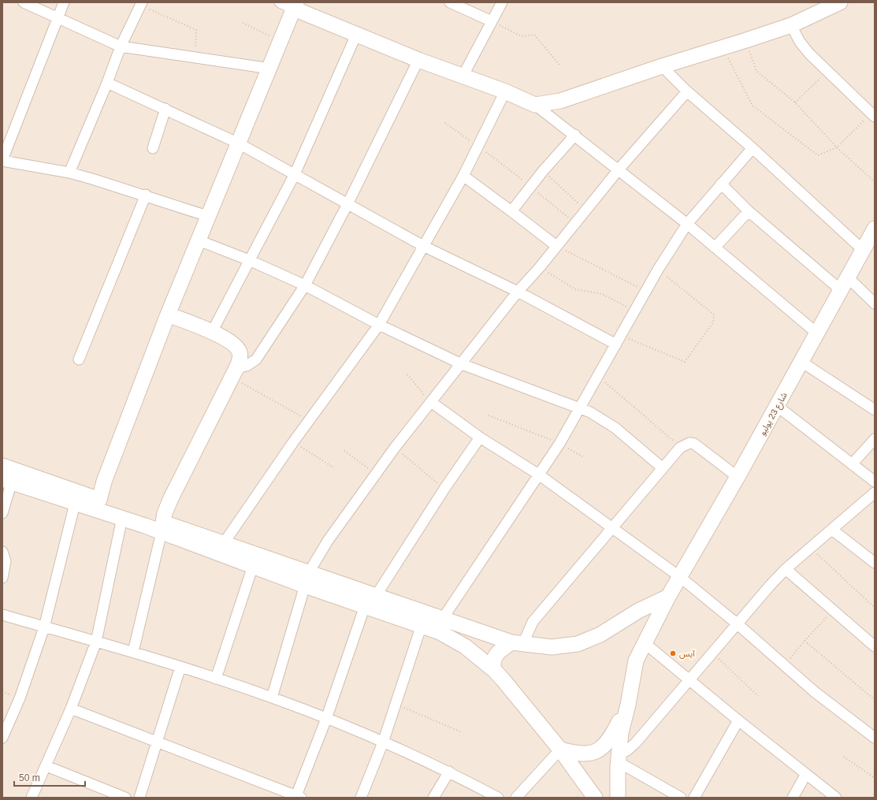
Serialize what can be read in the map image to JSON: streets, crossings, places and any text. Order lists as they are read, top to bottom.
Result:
{
  "streets": {
    "street": ["شارع 23 يوليو"]
  },
  "places": ["آيس"],
  "scale_bar": "50 m"
}
